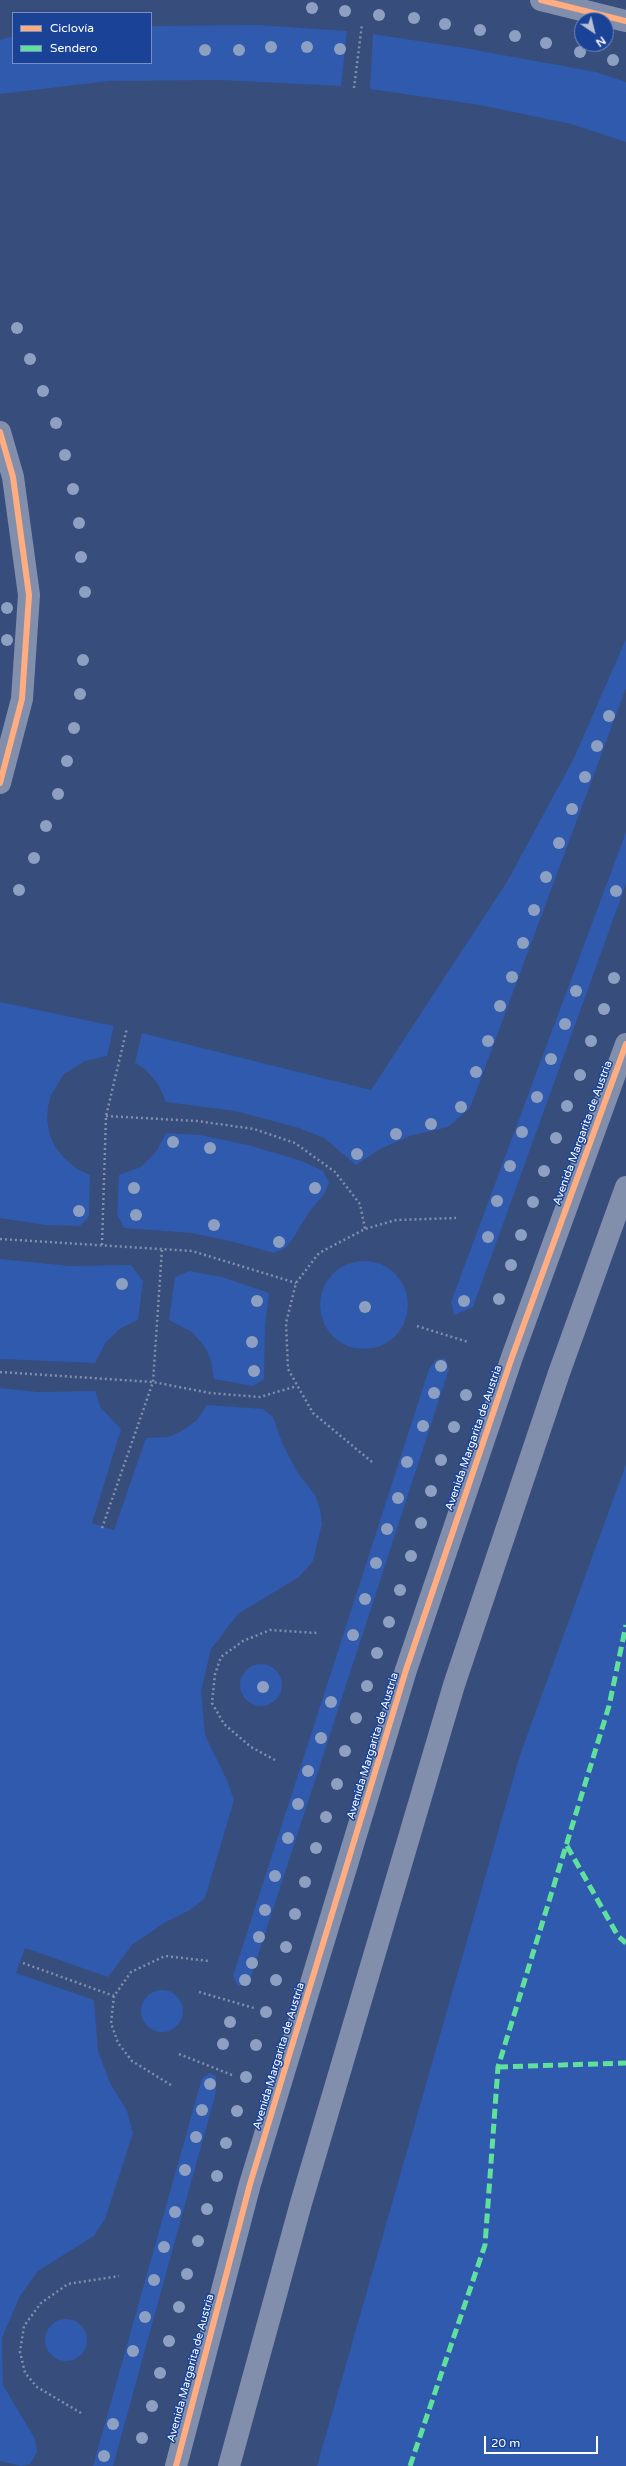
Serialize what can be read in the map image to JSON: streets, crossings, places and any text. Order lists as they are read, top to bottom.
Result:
{
  "streets": {
    "street": ["Avenida Margarita de Austria"]
  },
  "legend": ["Ciclovía", "Sendero"],
  "scale_bar": "20 m",
  "north": "bottom right"
}
